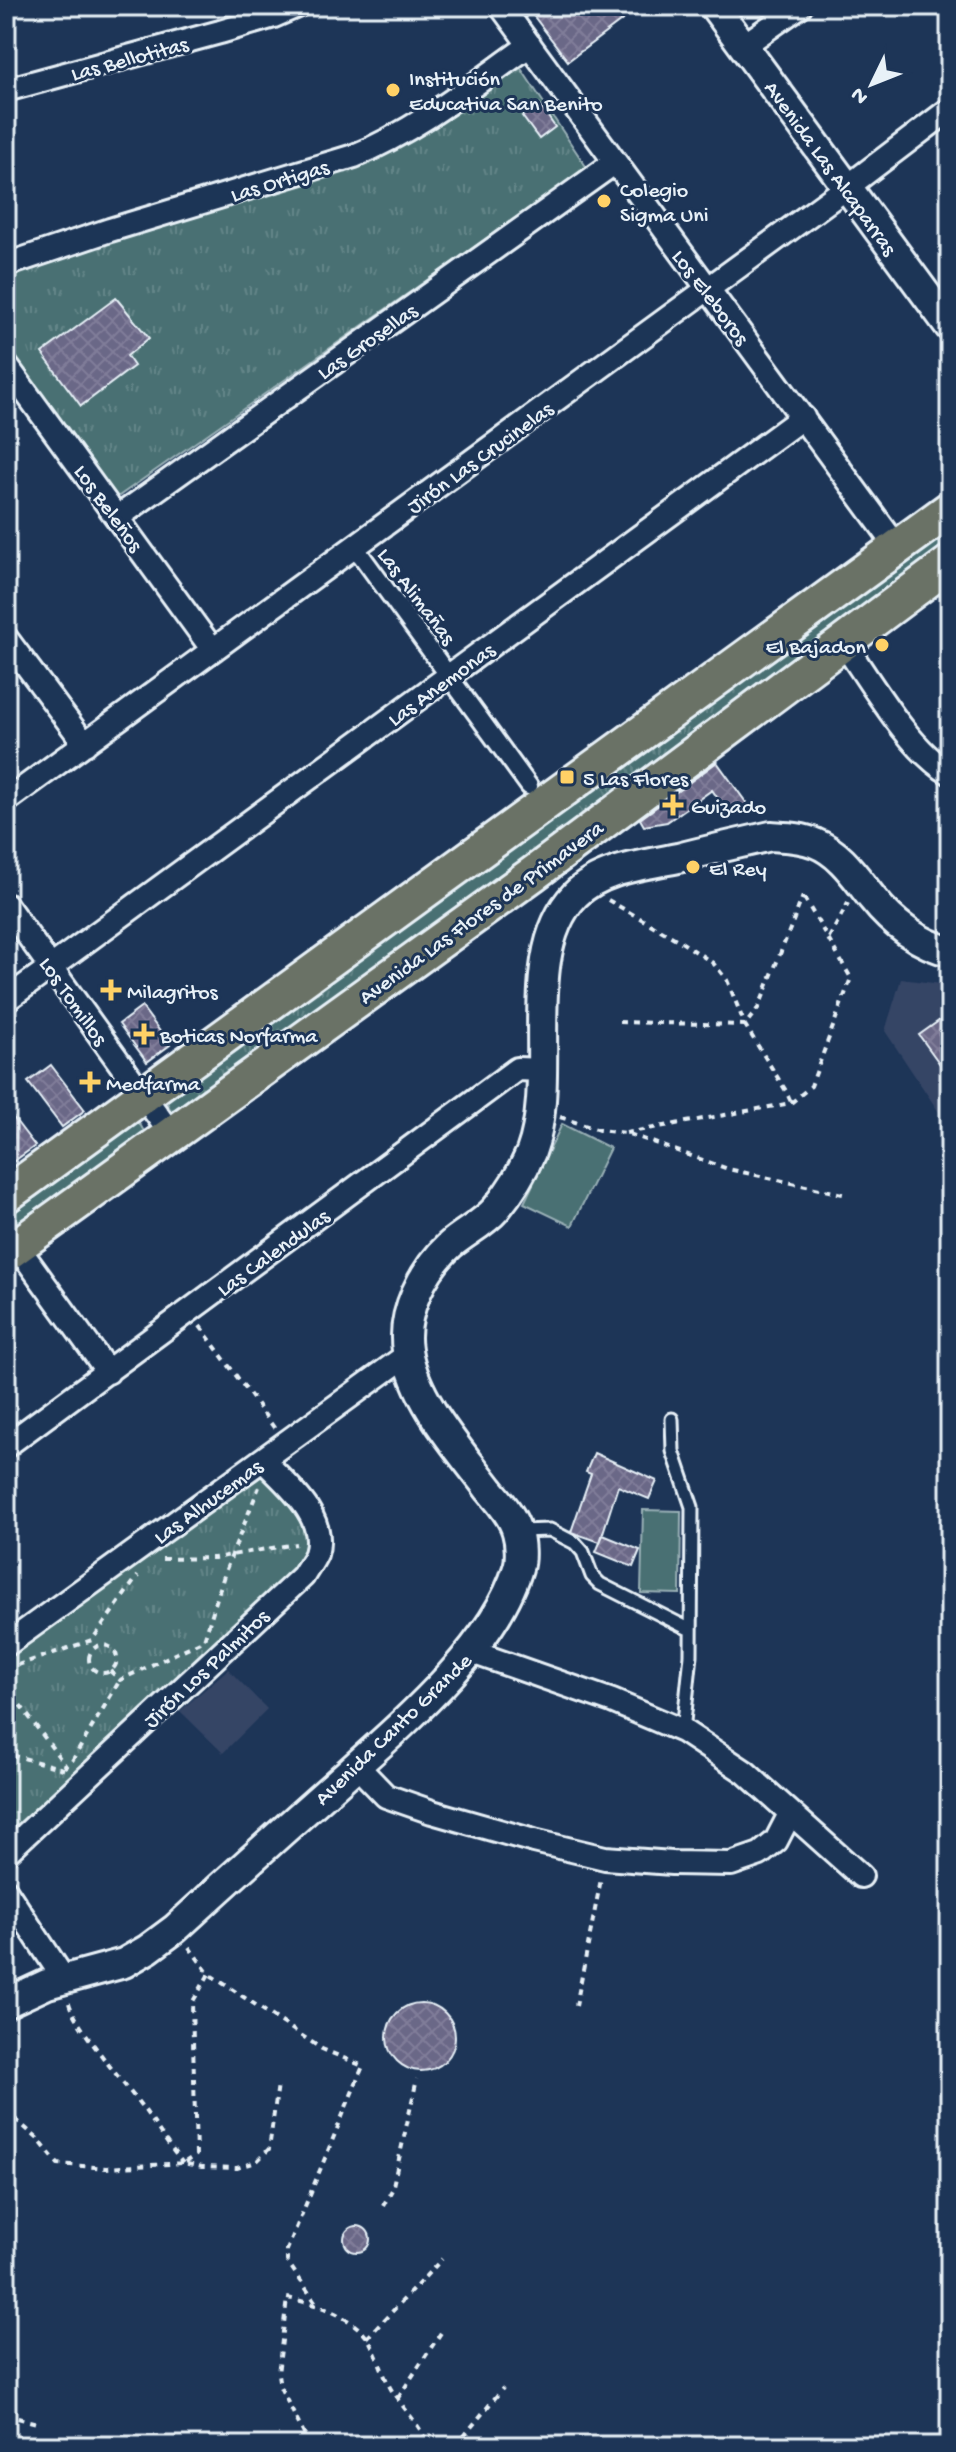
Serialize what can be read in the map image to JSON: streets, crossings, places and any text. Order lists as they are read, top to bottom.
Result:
{
  "streets": {
    "main road": ["Avenida Las Flores de Primavera"],
    "street": [
      "Las Bellotitas",
      "Avenida Las Alcaparras",
      "Las Ortigas",
      "Los Eleboros",
      "Las Grosellas",
      "Jirón Las Crucinelas",
      "Los Beleños",
      "Las Alimañas",
      "Las Anemonas",
      "Los Tomillos",
      "Las Calendulas",
      "Las Alhucemas",
      "Jirón Los Palmitos",
      "Avenida Canto Grande"
    ]
  },
  "crossings": [
    ["Avenida Las Alcaparras", "Jirón Las Crucinelas"],
    ["Las Ortigas", "Los Eleboros"],
    ["Los Eleboros", "Las Grosellas"],
    ["Los Eleboros", "Jirón Las Crucinelas"],
    ["Los Eleboros", "Las Anemonas"],
    ["Las Grosellas", "Los Beleños"],
    ["Jirón Las Crucinelas", "Los Beleños"],
    ["Jirón Las Crucinelas", "Las Alimañas"],
    ["Las Alimañas", "Las Anemonas"],
    ["Las Anemonas", "Los Tomillos"],
    ["Avenida Las Flores de Primavera", "Los Tomillos"],
    ["Las Alhucemas", "Jirón Los Palmitos"]
  ],
  "places": {
    "other": [
      "Institución Educativa San Benito",
      "Colegio Sigma Uni",
      "El Bajadon",
      "El Rey"
    ],
    "transit": ["5 Las Flores"],
    "health": [
      "Guizado",
      "Milagritos",
      "Boticas Norfarma",
      "Medfarma"
    ]
  },
  "north": "bottom left"
}
